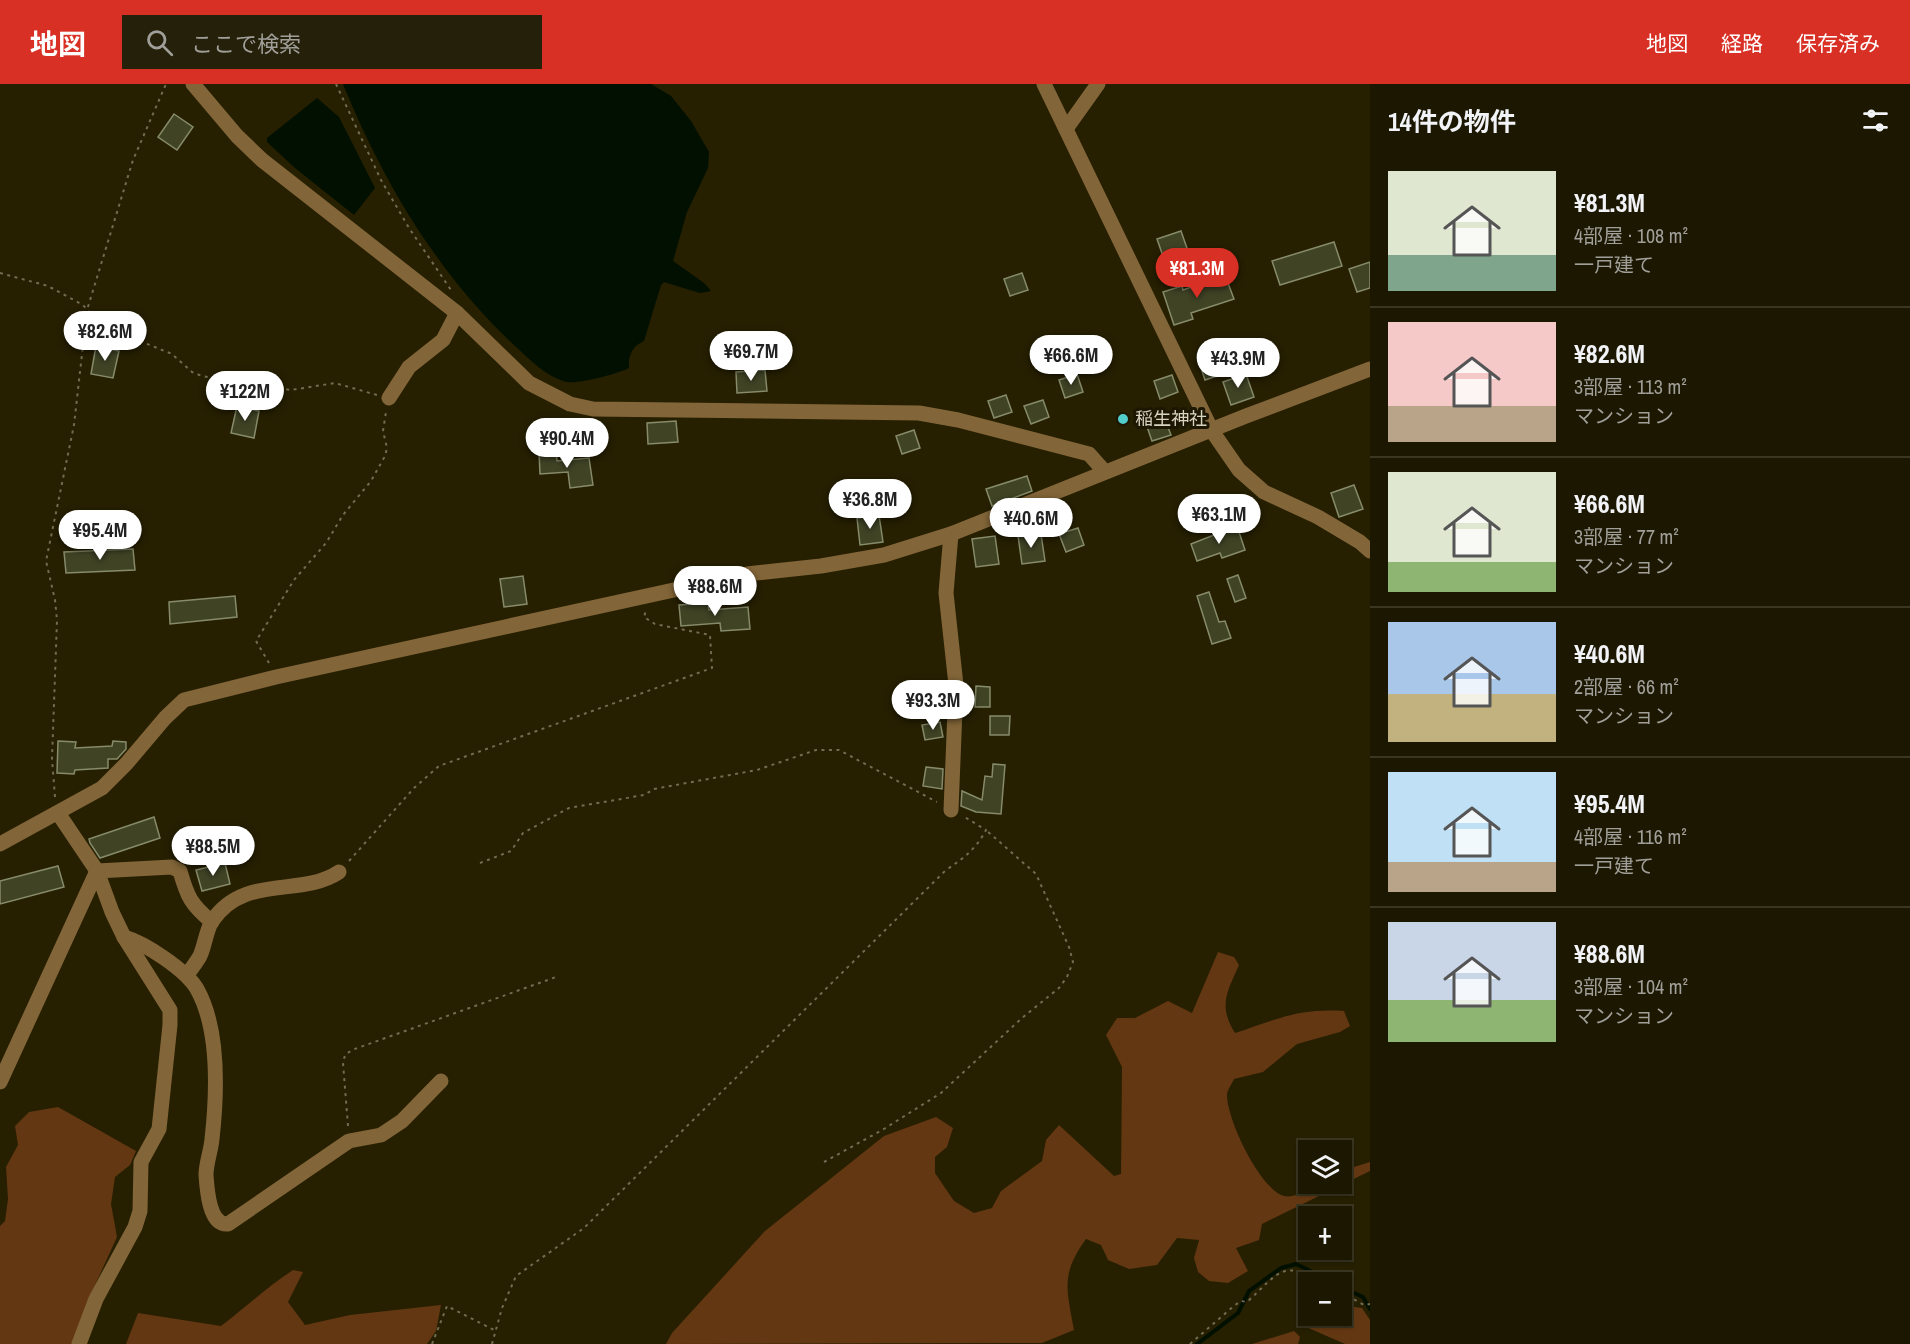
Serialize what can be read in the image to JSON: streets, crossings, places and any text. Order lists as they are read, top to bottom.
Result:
{
  "places": ["稲生神社"],
  "page": {
    "header": "地図",
    "search": "ここで検索",
    "nav": ["地図", "経路", "保存済み"],
    "heading": "14件の物件",
    "list": [
      {
        "name": "¥81.3M",
        "note": "4部屋 · 108 m² · 一戸建て"
      },
      {
        "name": "¥82.6M",
        "note": "3部屋 · 113 m² · マンション"
      },
      {
        "name": "¥66.6M",
        "note": "3部屋 · 77 m² · マンション"
      },
      {
        "name": "¥40.6M",
        "note": "2部屋 · 66 m² · マンション"
      },
      {
        "name": "¥95.4M",
        "note": "4部屋 · 116 m² · 一戸建て"
      },
      {
        "name": "¥88.6M",
        "note": "3部屋 · 104 m² · マンション"
      }
    ],
    "price": [
      "¥81.3M",
      "¥82.6M",
      "¥69.7M",
      "¥66.6M",
      "¥43.9M",
      "¥122M",
      "¥90.4M",
      "¥36.8M",
      "¥63.1M",
      "¥40.6M",
      "¥95.4M",
      "¥88.6M",
      "¥93.3M",
      "¥88.5M"
    ],
    "map_buttons": ["+", "−"]
  }
}
